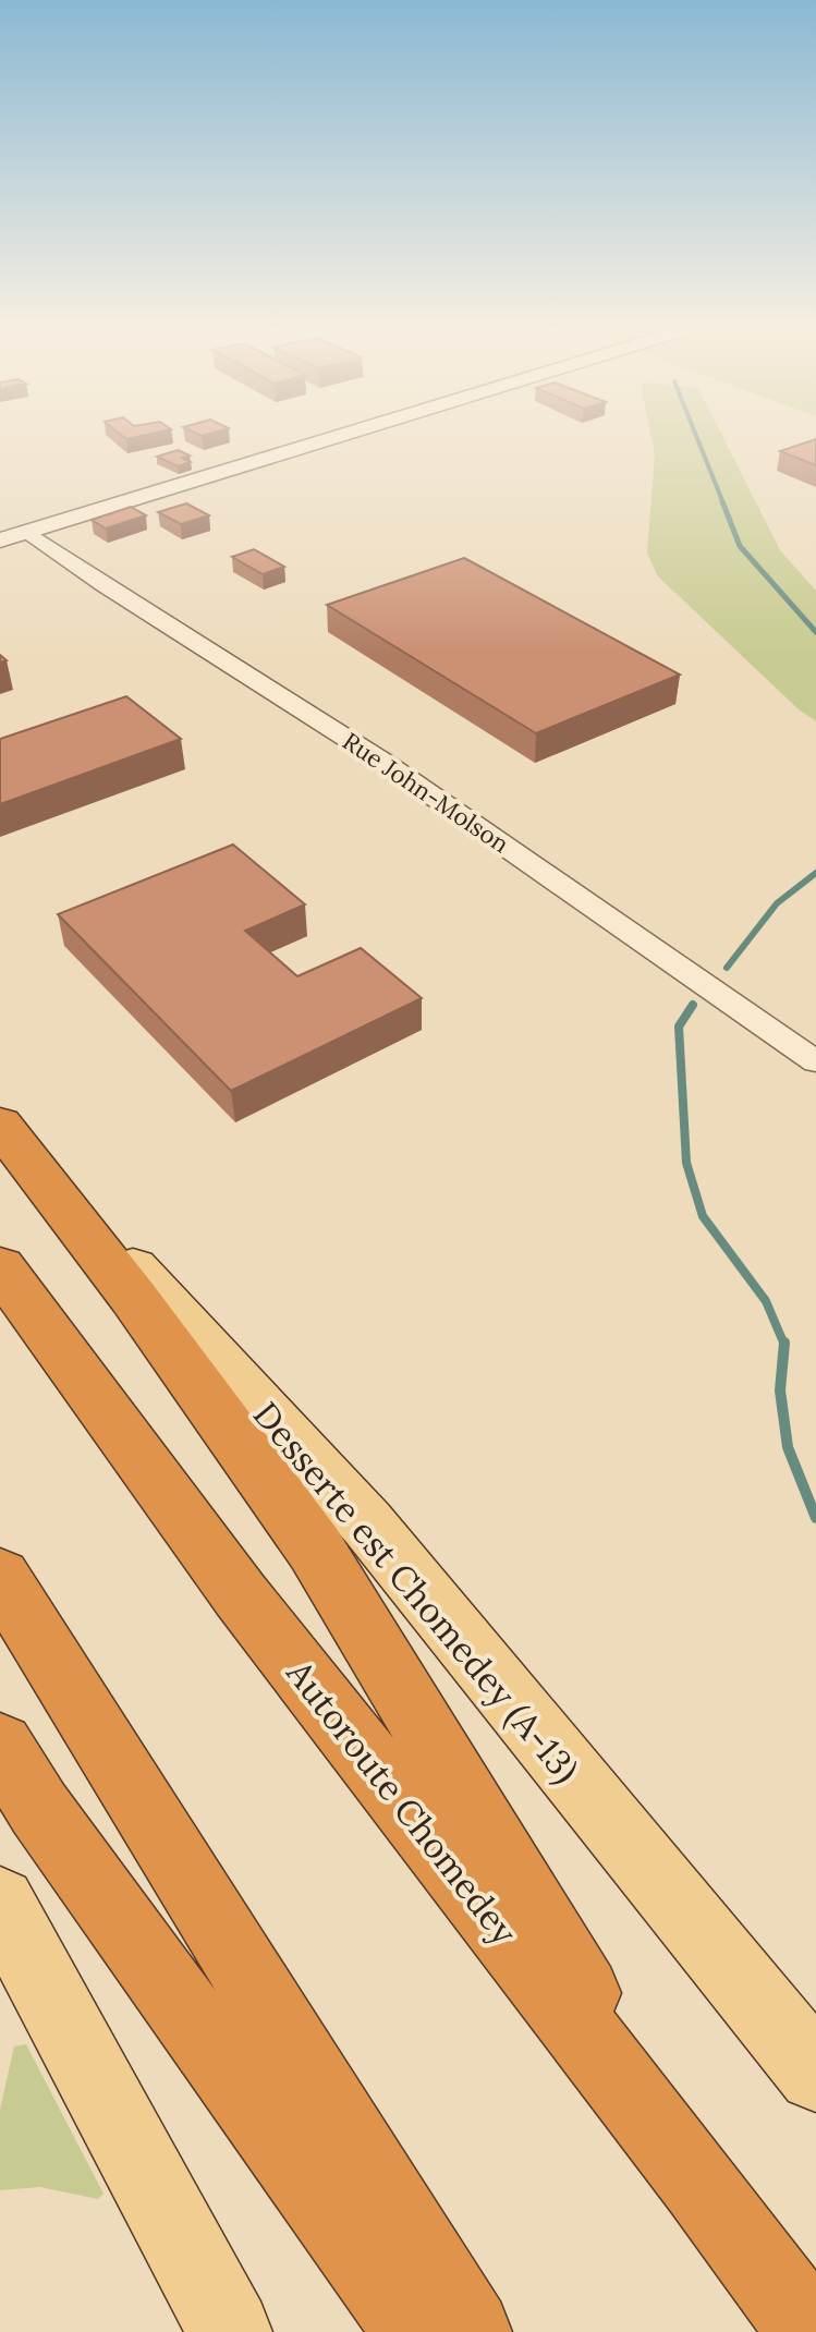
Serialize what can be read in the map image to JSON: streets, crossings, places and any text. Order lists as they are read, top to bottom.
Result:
{
  "streets": {
    "highway": ["Autoroute Chomedey"],
    "main road": ["Desserte est Chomedey (A-13)"],
    "street": ["Rue John-Molson"]
  }
}
